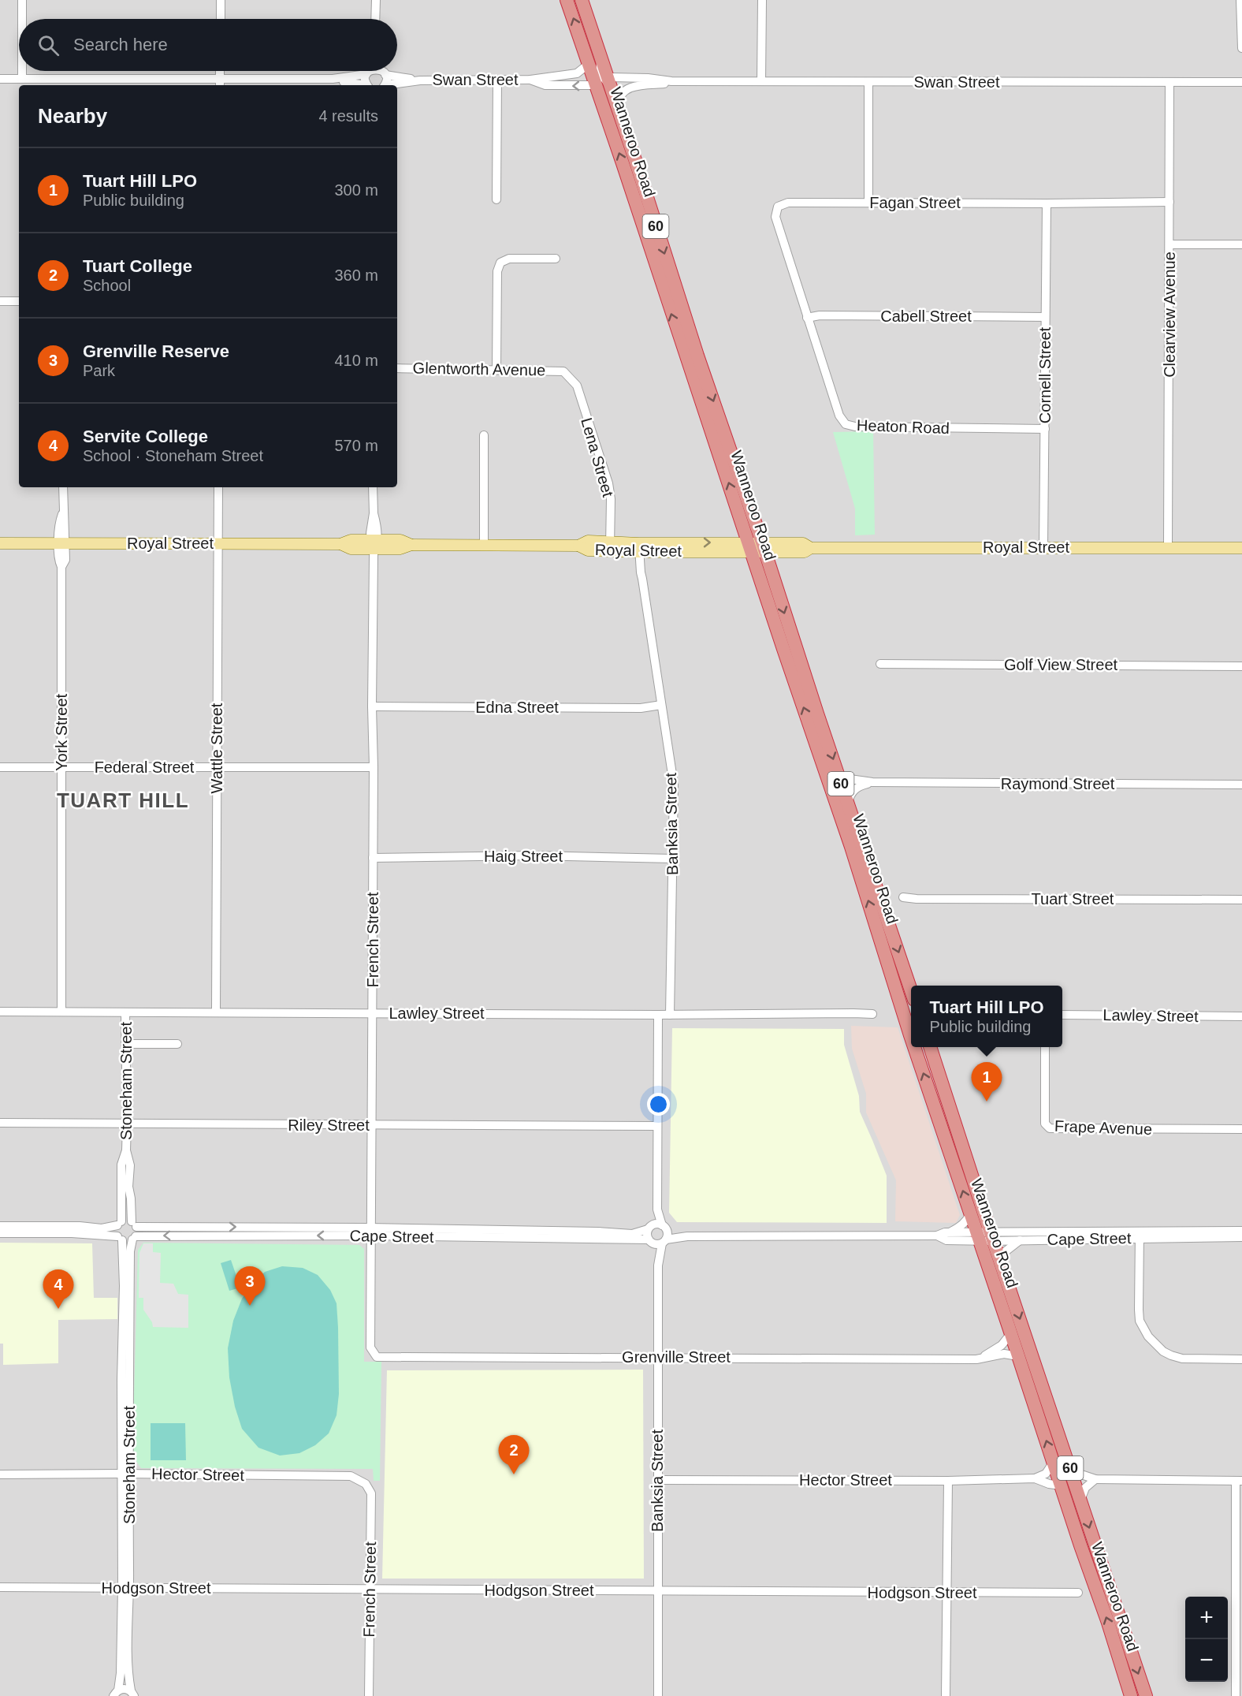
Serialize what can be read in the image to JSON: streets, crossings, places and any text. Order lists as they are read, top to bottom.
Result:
{
  "streets": {
    "highway": ["Wanneroo Road", "60"],
    "main road": ["Royal Street"],
    "street": [
      "Swan Street",
      "Fagan Street",
      "Clearview Avenue",
      "Cabell Street",
      "Glentworth Avenue",
      "Cornell Street",
      "Heaton Road",
      "Lena Street",
      "Golf View Street",
      "Edna Street",
      "York Street",
      "Wattle Street",
      "Federal Street",
      "Raymond Street",
      "Banksia Street",
      "Haig Street",
      "Tuart Street",
      "French Street",
      "Lawley Street",
      "Stoneham Street",
      "Riley Street",
      "Frape Avenue",
      "Cape Street",
      "Grenville Street",
      "Hector Street",
      "Hodgson Street"
    ]
  },
  "crossings": [
    ["Swan Street", "Wanneroo Road"],
    ["Swan Street", "Clearview Avenue"],
    ["Wanneroo Road", "Royal Street"],
    ["Wanneroo Road", "Raymond Street"],
    ["Wanneroo Road", "Cape Street"],
    ["Wanneroo Road", "Grenville Street"],
    ["Wanneroo Road", "Hector Street"],
    ["Fagan Street", "Clearview Avenue"],
    ["Fagan Street", "Cabell Street"],
    ["Fagan Street", "Cornell Street"],
    ["Fagan Street", "Heaton Road"],
    ["Clearview Avenue", "Royal Street"],
    ["Cabell Street", "Cornell Street"],
    ["Cabell Street", "Heaton Road"],
    ["Glentworth Avenue", "Lena Street"],
    ["Cornell Street", "Heaton Road"],
    ["Cornell Street", "Royal Street"],
    ["Lena Street", "Royal Street"],
    ["Royal Street", "York Street"],
    ["Royal Street", "Wattle Street"],
    ["Royal Street", "Banksia Street"],
    ["Royal Street", "French Street"],
    ["Edna Street", "Banksia Street"],
    ["Edna Street", "French Street"],
    ["York Street", "Federal Street"],
    ["York Street", "Lawley Street"],
    ["Wattle Street", "Federal Street"],
    ["Wattle Street", "Lawley Street"],
    ["Federal Street", "French Street"],
    ["Banksia Street", "Haig Street"],
    ["Banksia Street", "Lawley Street"],
    ["Banksia Street", "Cape Street"],
    ["Banksia Street", "Grenville Street"],
    ["Banksia Street", "Hector Street"],
    ["Banksia Street", "Hodgson Street"],
    ["Haig Street", "French Street"],
    ["French Street", "Lawley Street"],
    ["French Street", "Riley Street"],
    ["French Street", "Cape Street"],
    ["French Street", "Grenville Street"],
    ["French Street", "Hector Street"],
    ["French Street", "Hodgson Street"],
    ["Lawley Street", "Stoneham Street"],
    ["Stoneham Street", "Riley Street"],
    ["Stoneham Street", "Cape Street"],
    ["Stoneham Street", "Hector Street"],
    ["Stoneham Street", "Hodgson Street"]
  ],
  "districts": ["TUART HILL"],
  "page": {
    "search": "Search here",
    "heading": ["Nearby", "4 results"],
    "list": [
      {
        "mark": "1",
        "name": "Tuart Hill LPO",
        "note": "Public building",
        "value": "300 m"
      },
      {
        "mark": "2",
        "name": "Tuart College",
        "note": "School",
        "value": "360 m"
      },
      {
        "mark": "3",
        "name": "Grenville Reserve",
        "note": "Park",
        "value": "410 m"
      },
      {
        "mark": "4",
        "name": "Servite College",
        "note": "School · Stoneham Street",
        "value": "570 m"
      }
    ],
    "popup": ["Tuart Hill LPO", "Public building"],
    "pins": [
      "1",
      "3",
      "4",
      "2"
    ],
    "map_buttons": ["+", "−"]
  }
}
